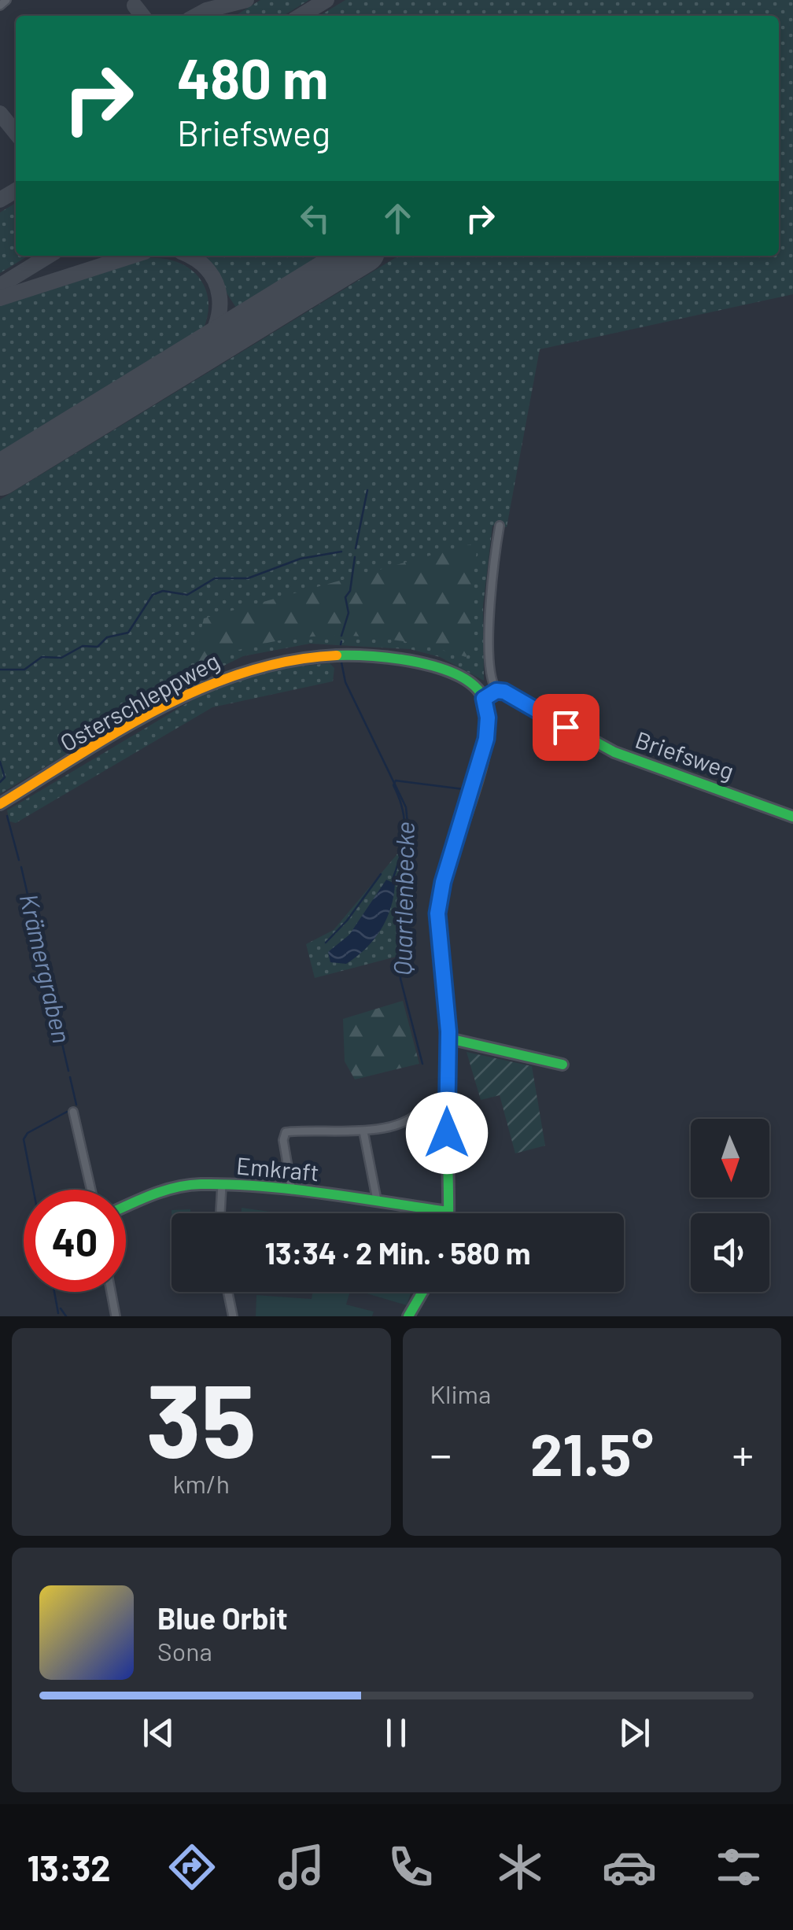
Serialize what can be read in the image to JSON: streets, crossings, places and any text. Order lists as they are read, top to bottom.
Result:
{
  "streets": {
    "street": ["Osterschleppweg", "Briefsweg", "Emkraft"]
  },
  "water": ["Quartlenbecke", "Krämergraben"],
  "north": "bottom",
  "page": {
    "turn": ["480 m", "Briefsweg"],
    "limit": "40",
    "trip": "13:34 · 2 Min. · 580 m",
    "tile": [
      ["35", "km/h"],
      "Klima"
    ],
    "heat": ["−", "21.5°", "+"],
    "song": ["Blue Orbit", "Sona"],
    "tabs": "13:32"
  }
}
